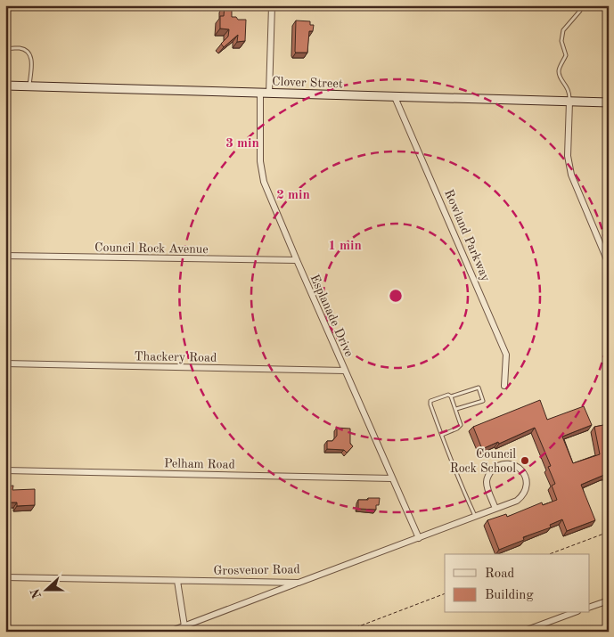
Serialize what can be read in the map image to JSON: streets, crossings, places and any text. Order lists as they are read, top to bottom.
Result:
{
  "streets": {
    "main road": ["Clover Street"],
    "street": [
      "Rowland Parkway",
      "Council Rock Avenue",
      "Esplanade Drive",
      "Thackery Road",
      "Pelham Road",
      "Grosvenor Road"
    ]
  },
  "crossings": [
    ["Clover Street", "Rowland Parkway"],
    ["Clover Street", "Esplanade Drive"],
    ["Council Rock Avenue", "Esplanade Drive"],
    ["Esplanade Drive", "Thackery Road"],
    ["Esplanade Drive", "Pelham Road"],
    ["Esplanade Drive", "Grosvenor Road"]
  ],
  "places": ["Council Rock School"],
  "legend": ["Road", "Building"],
  "north": "left",
  "rings": ["3 min", "2 min", "1 min"]
}
